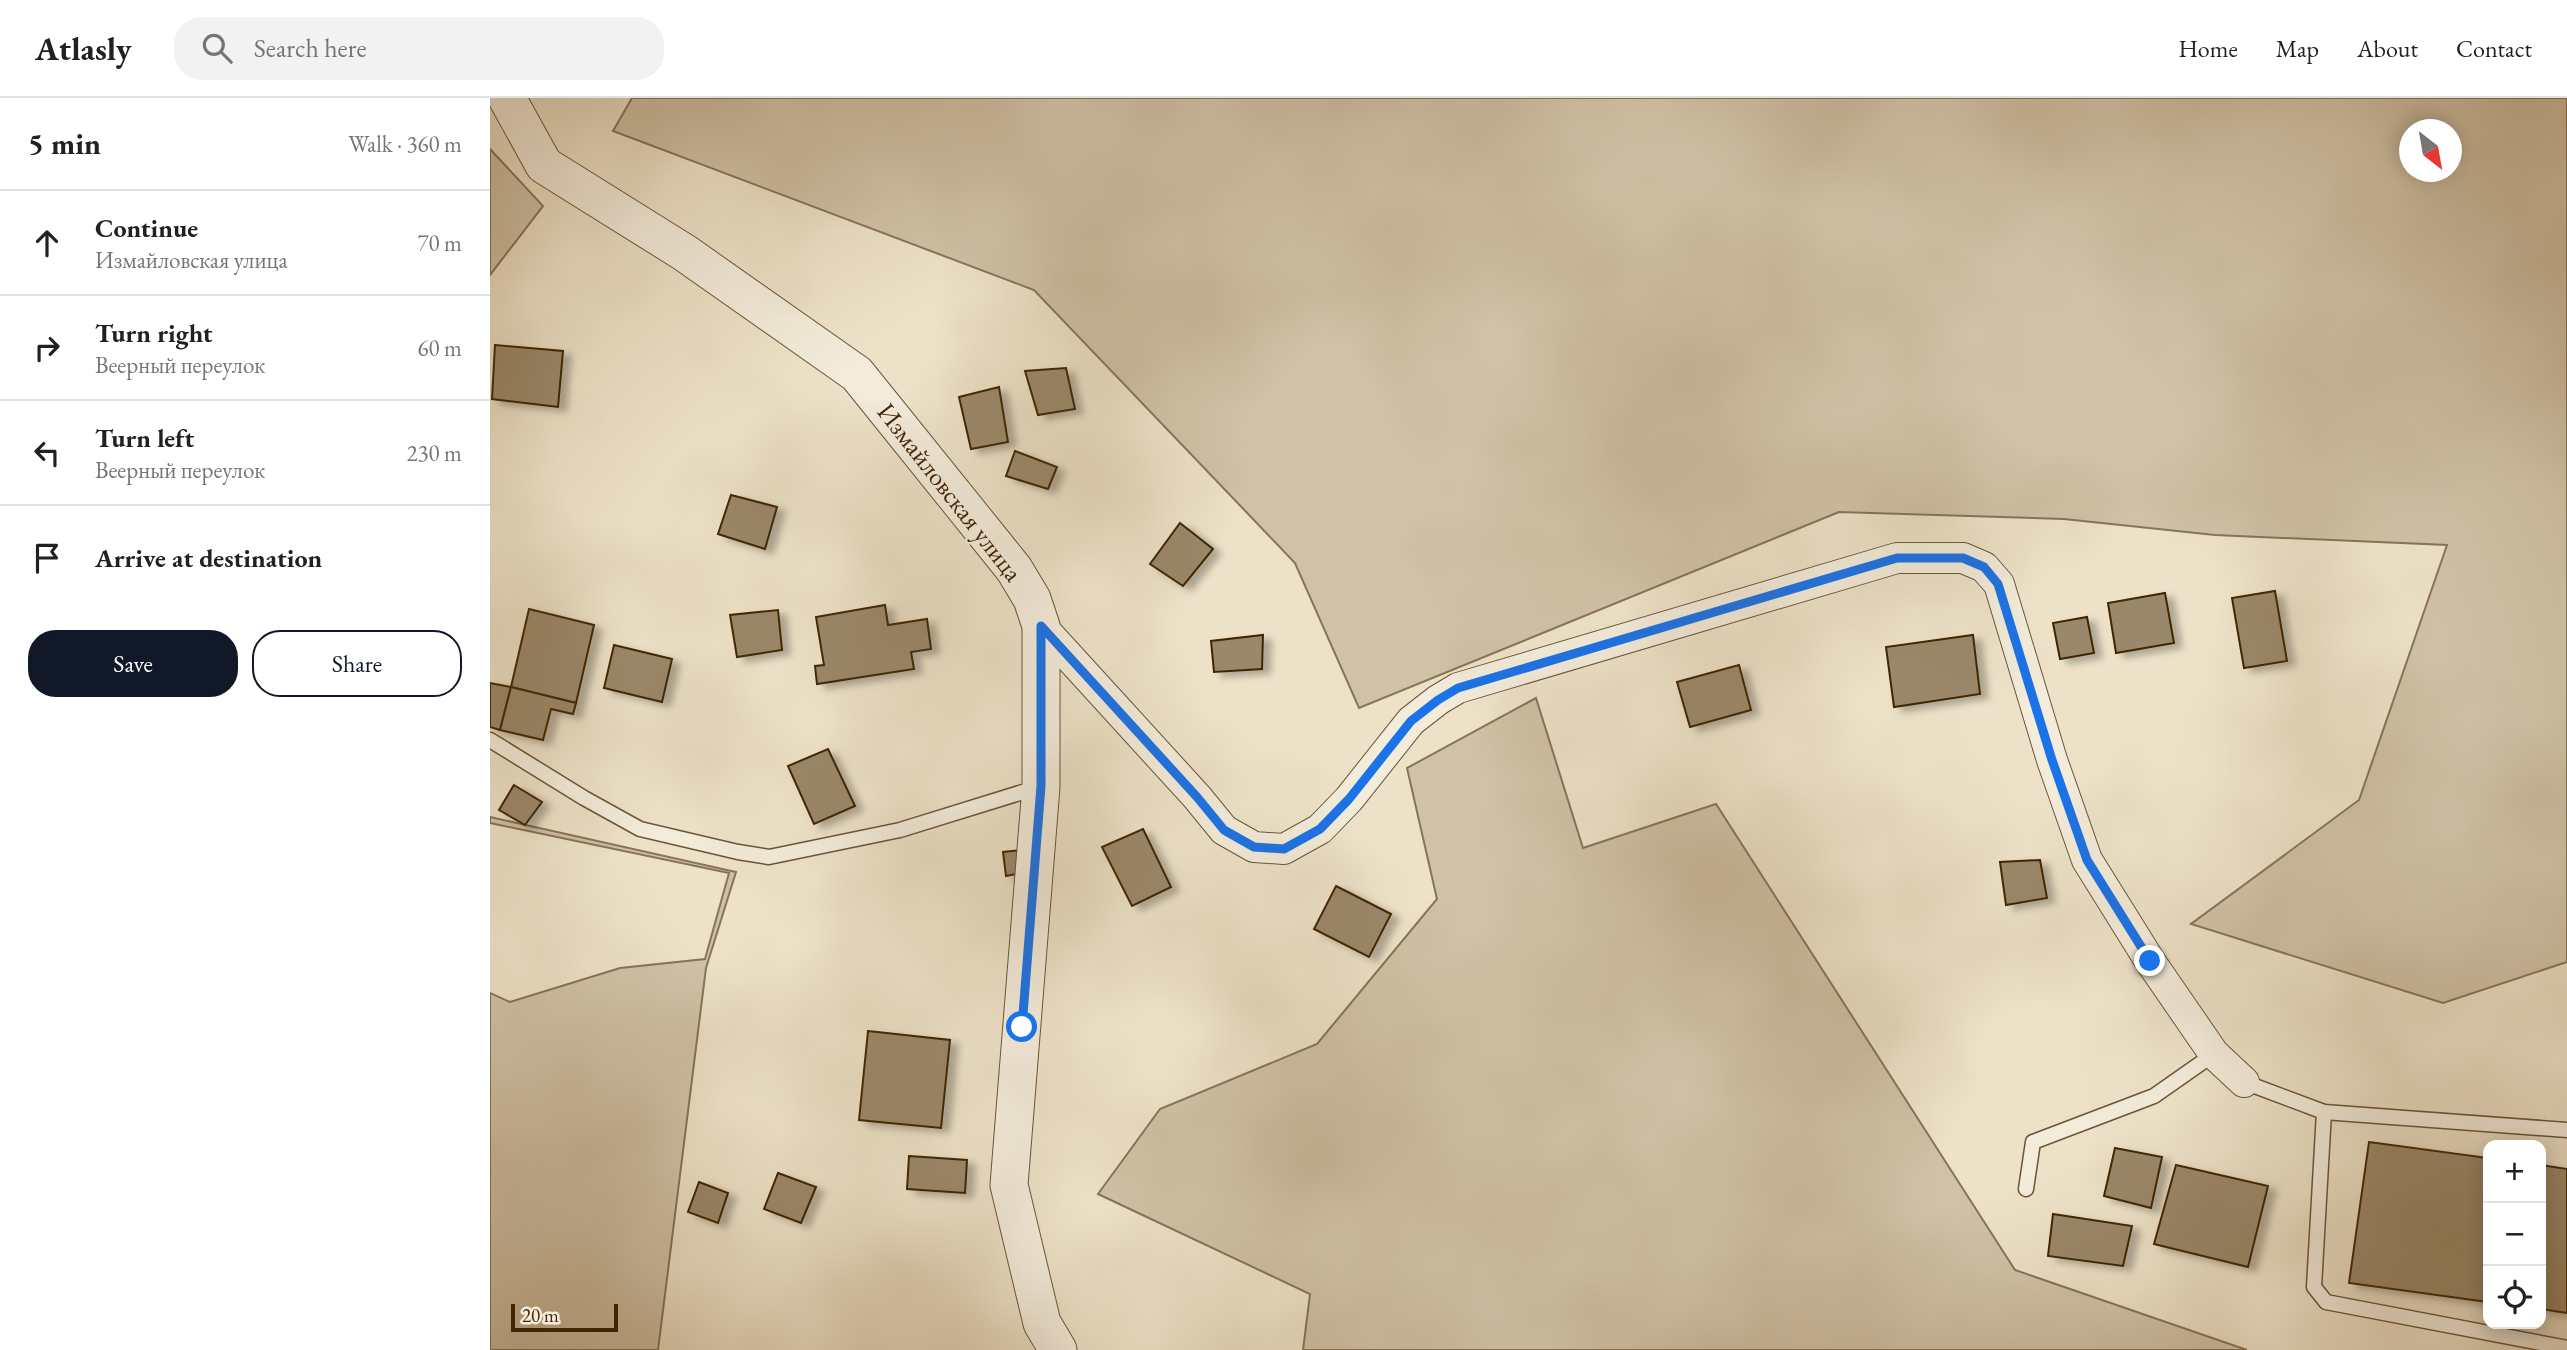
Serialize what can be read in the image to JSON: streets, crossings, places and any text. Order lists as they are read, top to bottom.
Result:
{
  "streets": {
    "street": ["Измайловская улица"]
  },
  "scale_bar": "20 m",
  "north": "bottom right",
  "page": {
    "header": "Atlasly",
    "search": "Search here",
    "nav": [
      "Home",
      "Map",
      "About",
      "Contact"
    ],
    "heading": ["5 min", "Walk · 360 m"],
    "list": [
      ["Continue", "Измайловская улица", "70 m"],
      ["Turn right", "Веерный переулок", "60 m"],
      ["Turn left", "Веерный переулок", "230 m"],
      "Arrive at destination"
    ],
    "buttons": ["Save", "Share"],
    "map_buttons": ["+", "−"],
    "scale": "20 m"
  }
}
